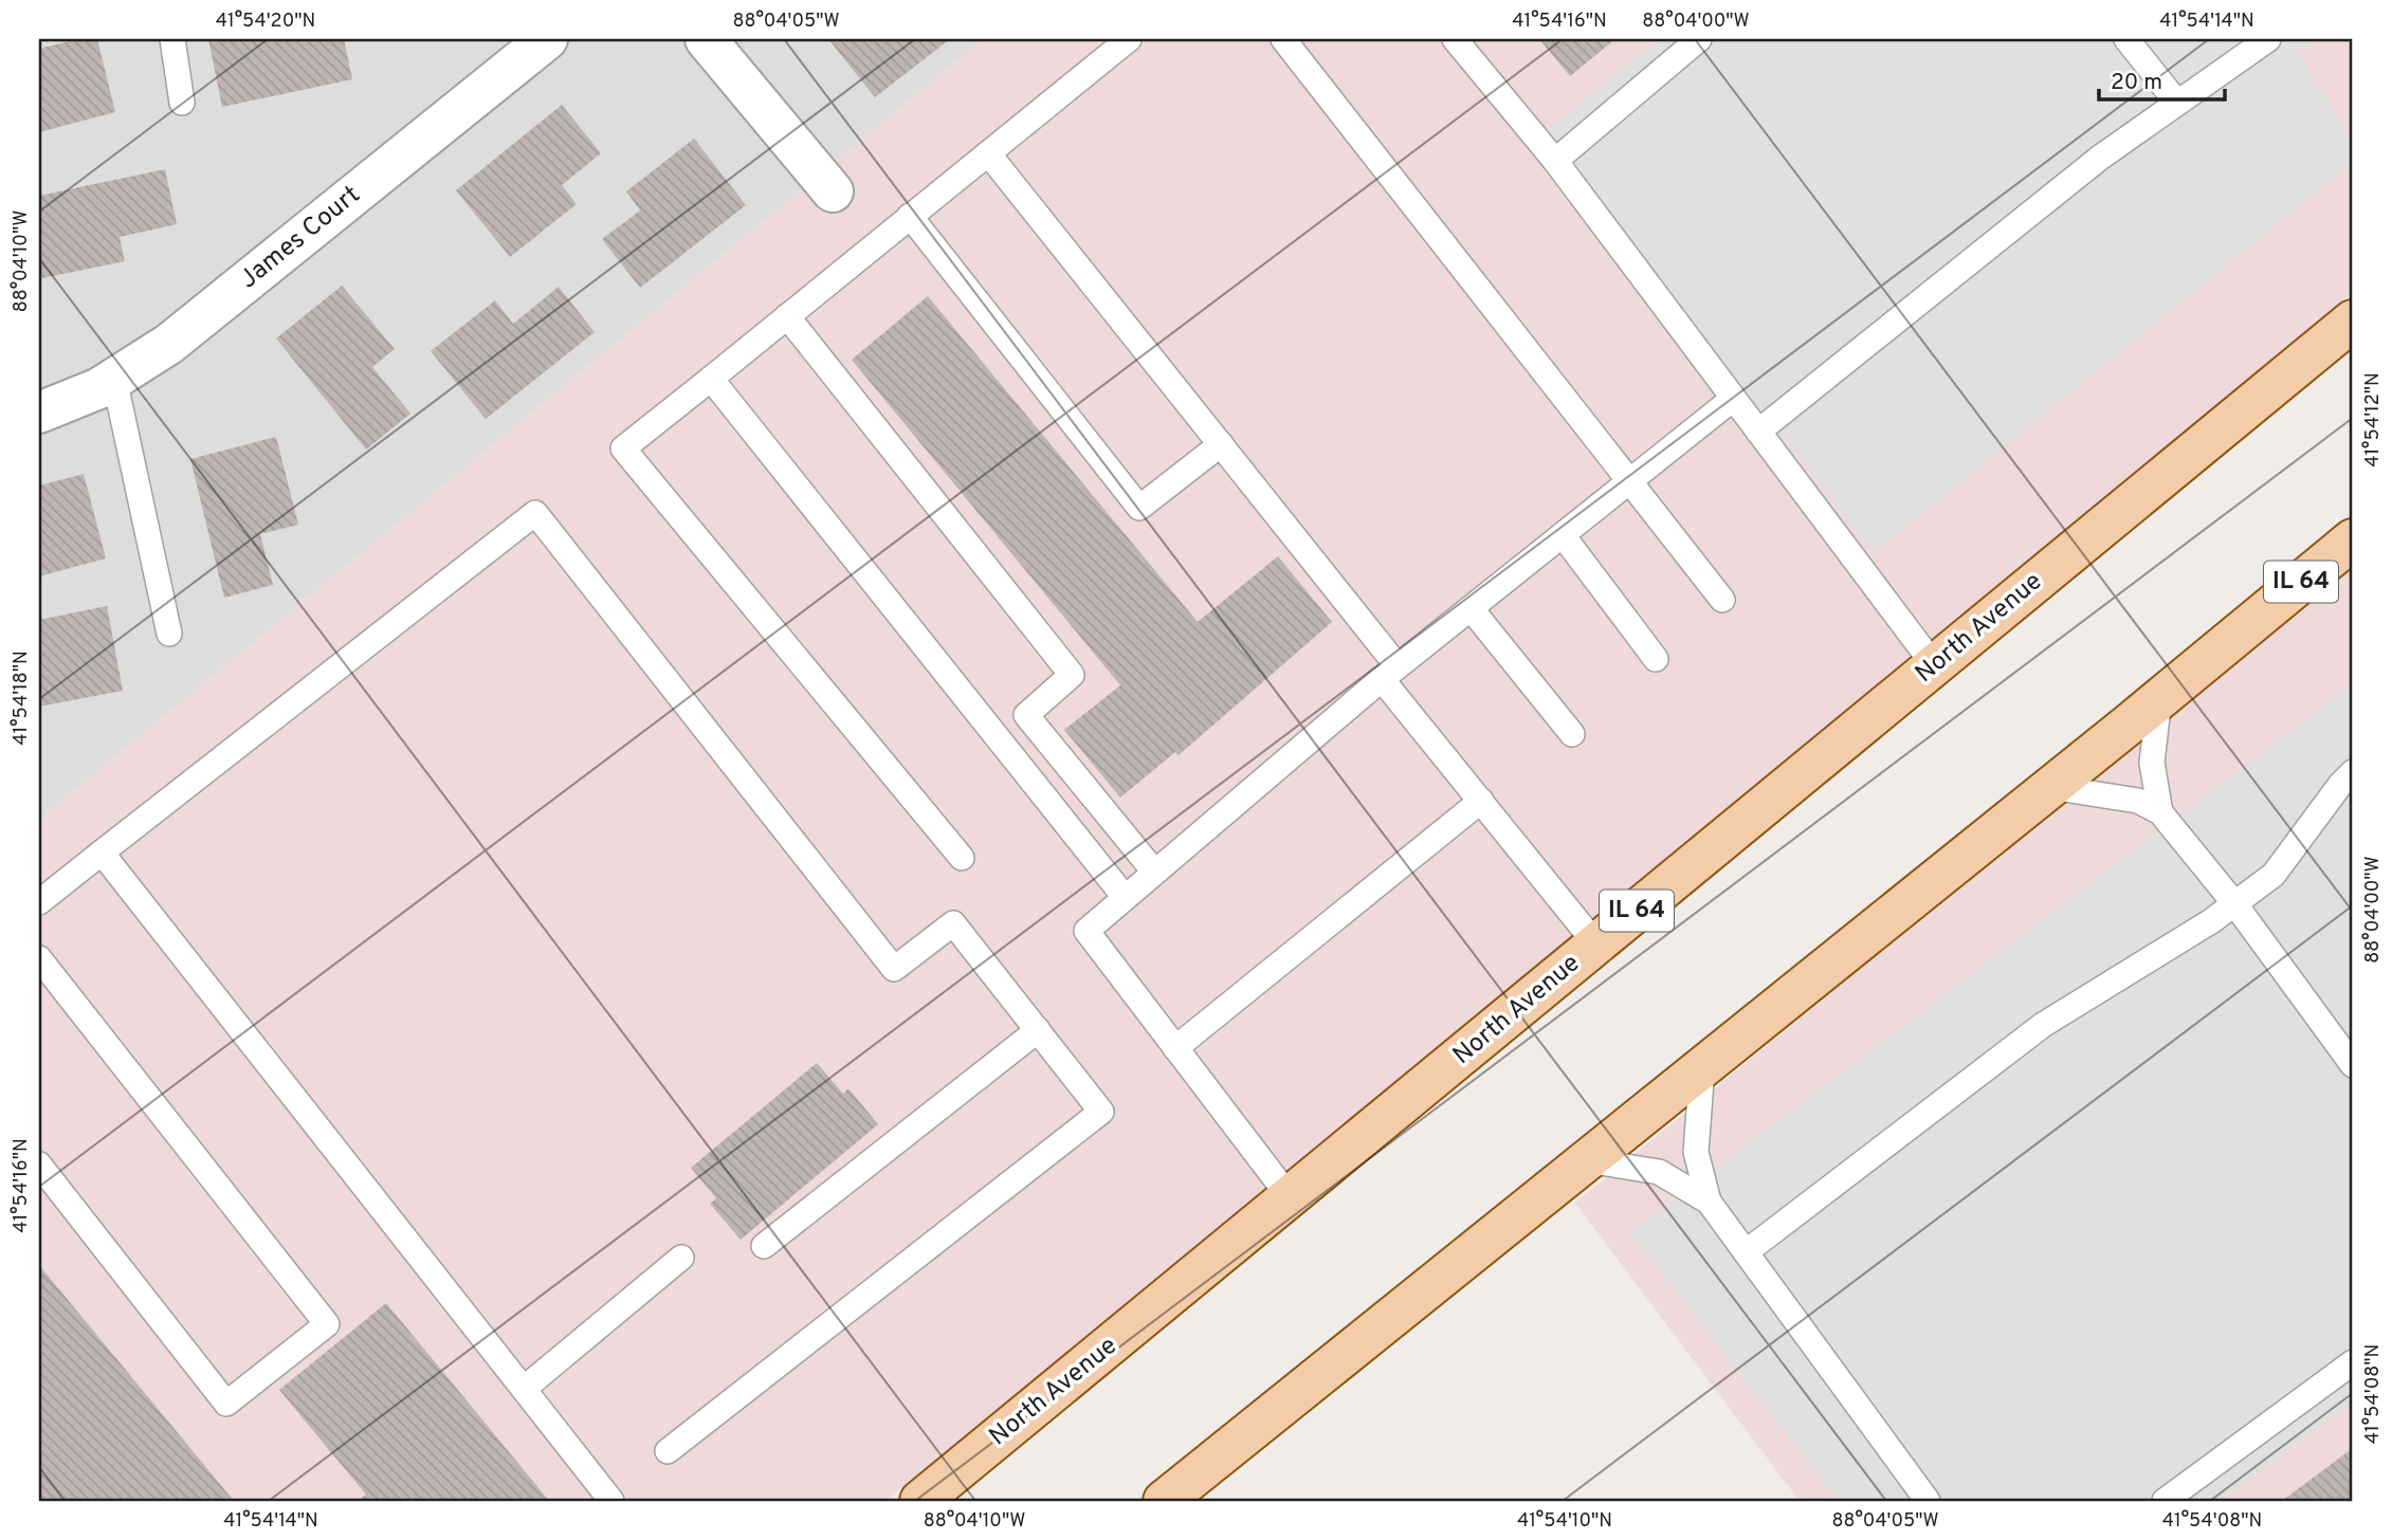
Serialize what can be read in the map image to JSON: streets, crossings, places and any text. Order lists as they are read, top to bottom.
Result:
{
  "streets": {
    "main road": ["IL 64", "North Avenue"],
    "street": ["James Court"]
  },
  "scale_bar": "20 m",
  "coordinates": [
    "41°54'20\"N",
    "88°04'05\"W",
    "41°54'16\"N",
    "88°04'00\"W",
    "41°54'14\"N",
    "88°04'10\"W",
    "41°54'12\"N",
    "41°54'18\"N",
    "41°54'08\"N",
    "41°54'10\"N"
  ]
}
